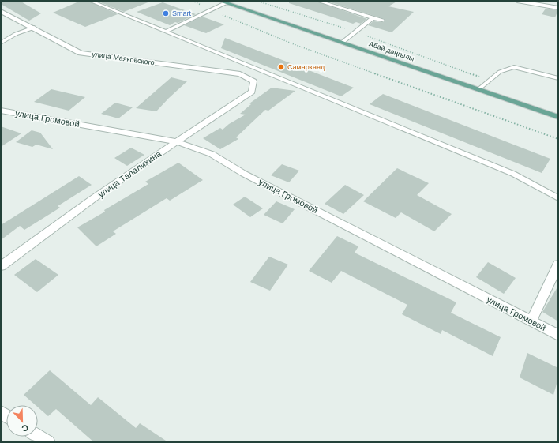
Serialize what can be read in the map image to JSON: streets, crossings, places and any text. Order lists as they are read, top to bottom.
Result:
{
  "streets": {
    "main road": ["Абай даңғылы"],
    "street": ["улица Маяковского", "улица Громовой", "улица Талалихина"]
  },
  "crossings": [
    ["улица Маяковского", "улица Талалихина"],
    ["улица Громовой", "улица Талалихина"]
  ],
  "places": ["Smart", "Самарканд"],
  "north": "bottom right"
}
